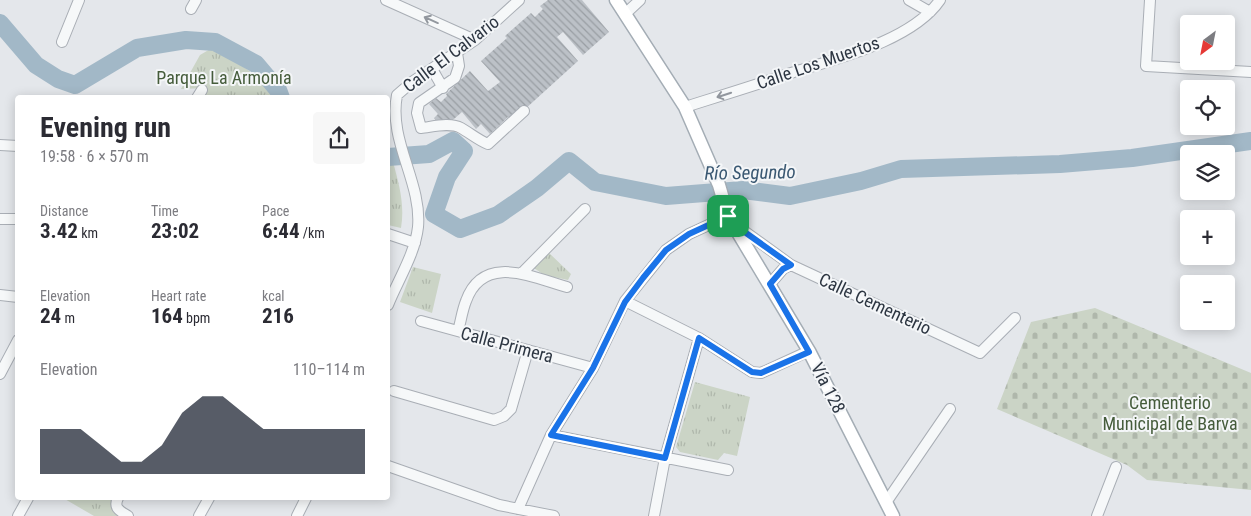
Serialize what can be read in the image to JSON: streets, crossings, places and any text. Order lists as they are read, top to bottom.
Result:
{
  "streets": {
    "main road": ["Vía 128"],
    "street": [
      "Calle El Calvario",
      "Calle Los Muertos",
      "Calle Cementerio",
      "Calle Primera"
    ]
  },
  "crossings": [
    ["Calle Los Muertos", "Vía 128"],
    ["Calle Cementerio", "Vía 128"]
  ],
  "one_way": ["Calle Los Muertos"],
  "water": ["Río Segundo"],
  "parks": ["Parque La Armonía", "Cementerio Municipal de Barva"],
  "north": "bottom left",
  "page": {
    "map_buttons": ["+", "−"],
    "heading": ["Evening run", "19:58 · 6 × 570 m"],
    "stats": [
      ["Distance", "3.42 km"],
      ["Time", "23:02"],
      ["Pace", "6:44 /km"],
      ["Elevation", "24 m"],
      ["Heart rate", "164 bpm"],
      ["kcal", "216"]
    ],
    "chart": ["Elevation", "110–114 m"]
  }
}
